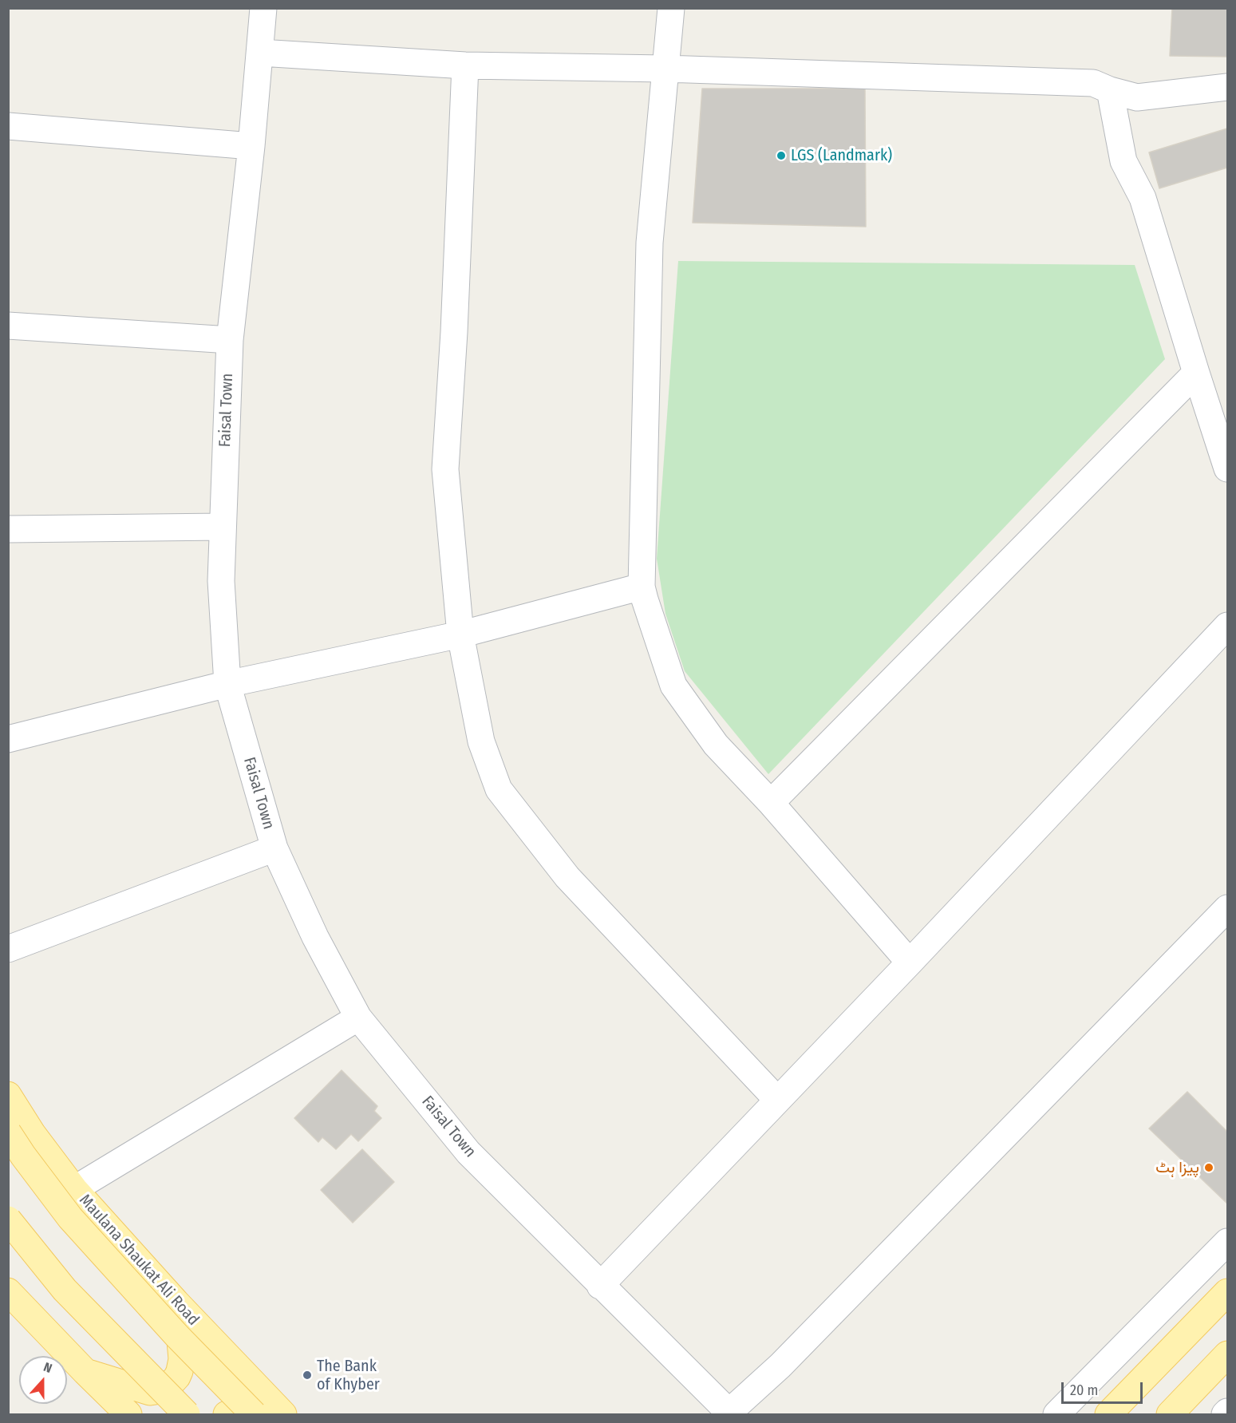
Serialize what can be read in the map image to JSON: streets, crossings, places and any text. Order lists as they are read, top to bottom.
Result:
{
  "streets": {
    "main road": ["Maulana Shaukat Ali Road"],
    "street": ["Faisal Town"]
  },
  "places": ["LGS (Landmark)", "پیزا ہٹ", "The Bank of Khyber"],
  "scale_bar": "20 m",
  "north": "top"
}
